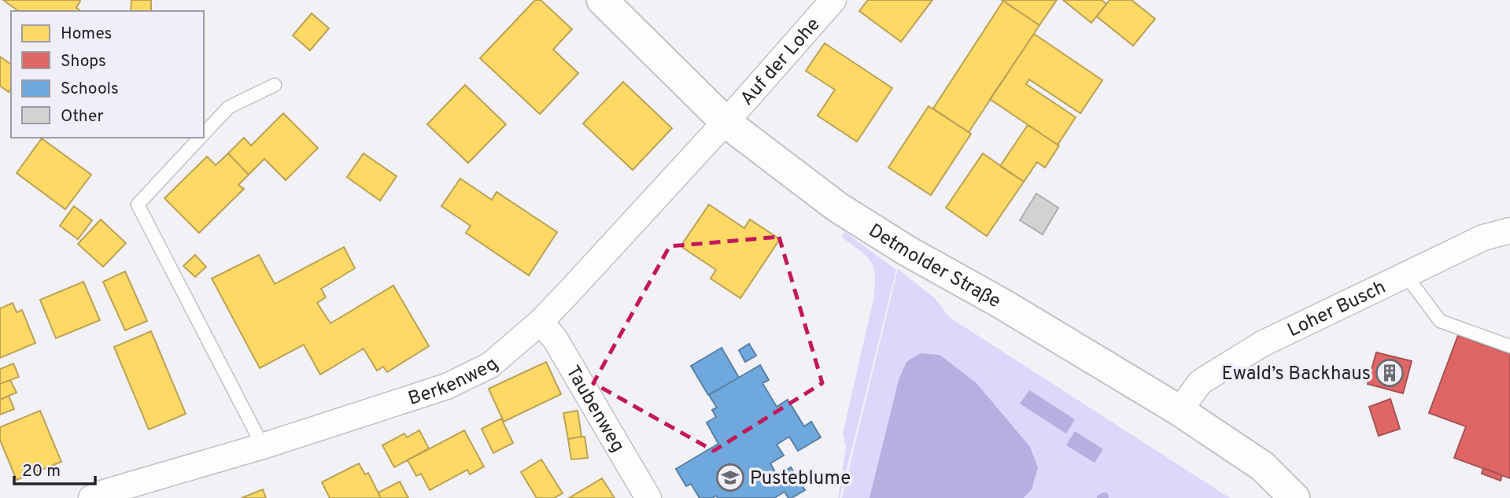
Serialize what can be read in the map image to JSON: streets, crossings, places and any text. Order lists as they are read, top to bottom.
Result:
{
  "streets": {
    "main road": ["Detmolder Straße"],
    "street": [
      "Auf der Lohe",
      "Loher Busch",
      "Berkenweg",
      "Taubenweg"
    ]
  },
  "crossings": [
    ["Auf der Lohe", "Detmolder Straße"],
    ["Auf der Lohe", "Berkenweg"],
    ["Detmolder Straße", "Loher Busch"],
    ["Detmolder Straße", "Berkenweg"],
    ["Berkenweg", "Taubenweg"]
  ],
  "places": {
    "building": ["Ewald’s Backhaus"],
    "school or university": ["Pusteblume"]
  },
  "legend": [
    "Homes",
    "Shops",
    "Schools",
    "Other"
  ],
  "scale_bar": "20 m"
}
